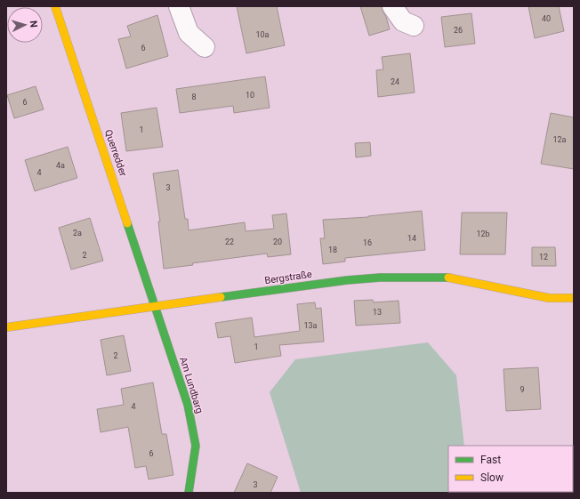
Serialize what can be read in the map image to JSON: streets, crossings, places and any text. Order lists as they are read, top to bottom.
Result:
{
  "streets": {
    "street": ["Querredder", "Bergstraße", "Am Lundbarg"]
  },
  "crossings": [
    ["Querredder", "Bergstraße"],
    ["Querredder", "Am Lundbarg"],
    ["Bergstraße", "Am Lundbarg"]
  ],
  "house_numbers": [
    "40",
    "26",
    "10a",
    "6",
    "24",
    "10",
    "8",
    "6",
    "1",
    "12a",
    "4a",
    "4",
    "3",
    "2a",
    "12b",
    "14",
    "22",
    "20",
    "16",
    "18",
    "2",
    "12",
    "13",
    "13a",
    "1",
    "2",
    "9",
    "4",
    "6",
    "3"
  ],
  "legend": ["Fast", "Slow"],
  "north": "right"
}
